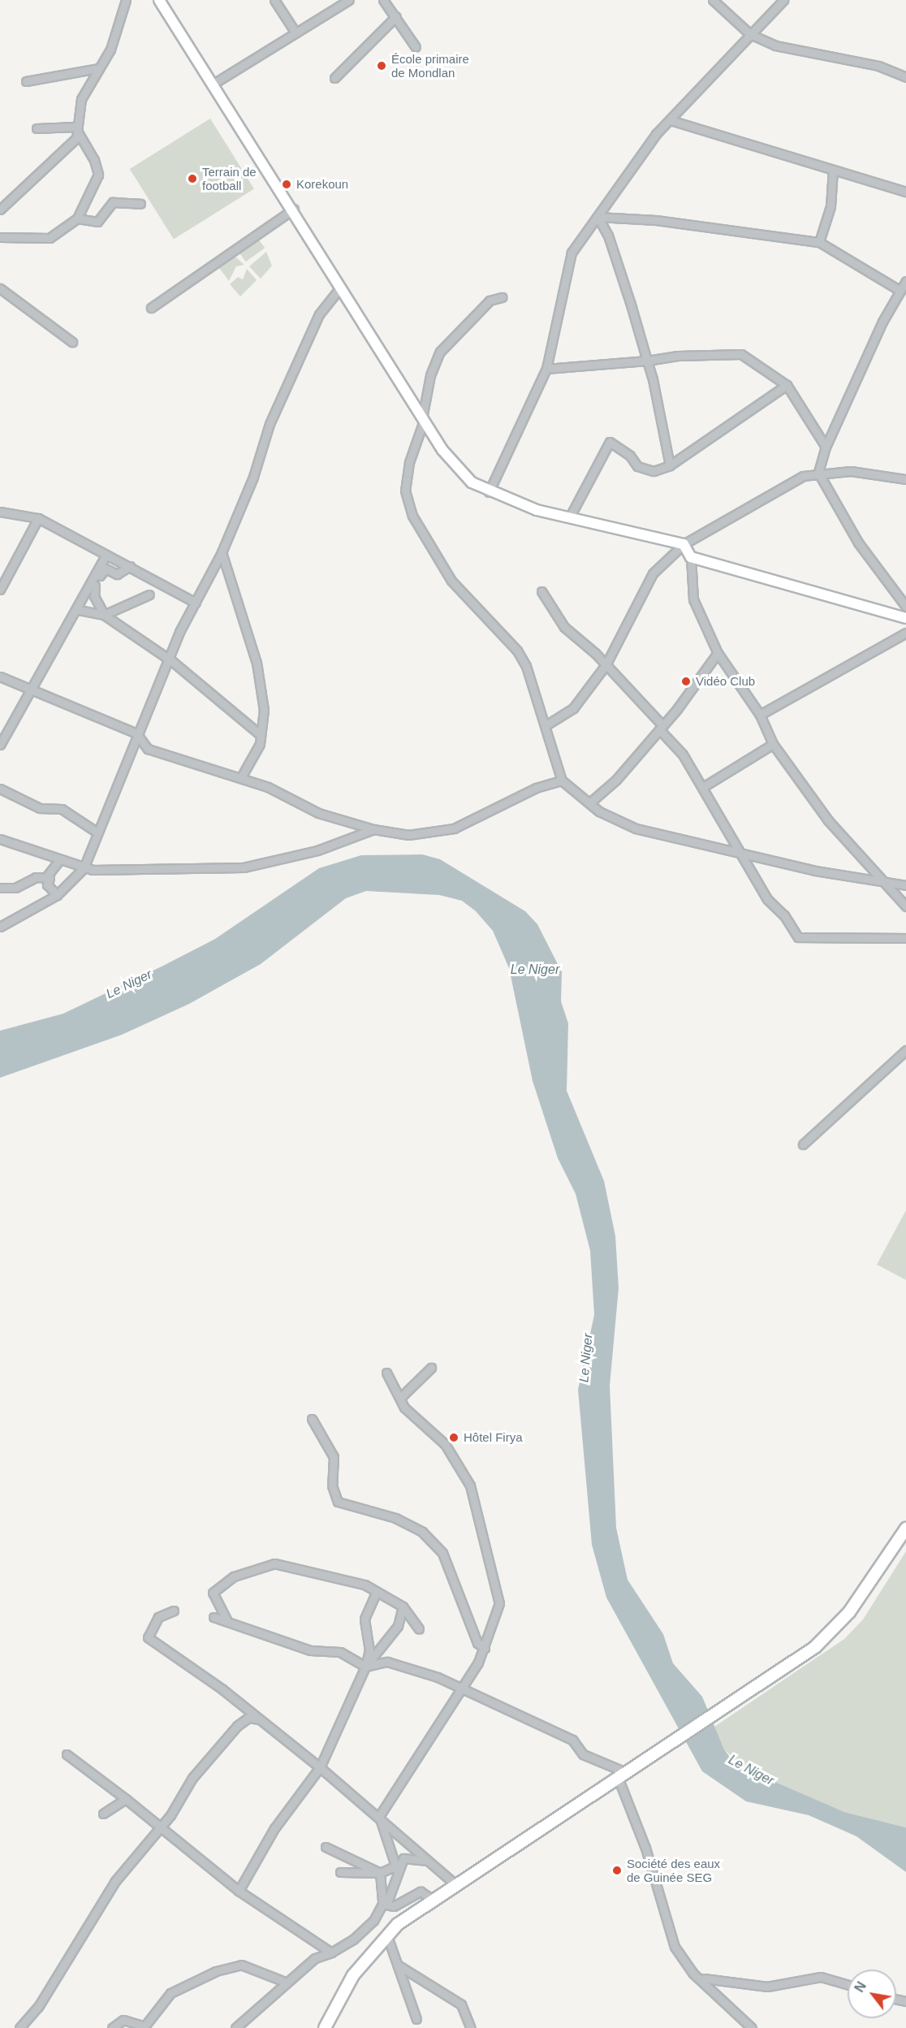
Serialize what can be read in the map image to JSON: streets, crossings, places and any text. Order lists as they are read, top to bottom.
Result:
{
  "water": ["Le Niger"],
  "places": [
    "École primaire de Mondlan",
    "Terrain de football",
    "Korekoun",
    "Vidéo Club",
    "Hôtel Firya",
    "Société des eaux de Guinée SEG"
  ],
  "north": "top left"
}
